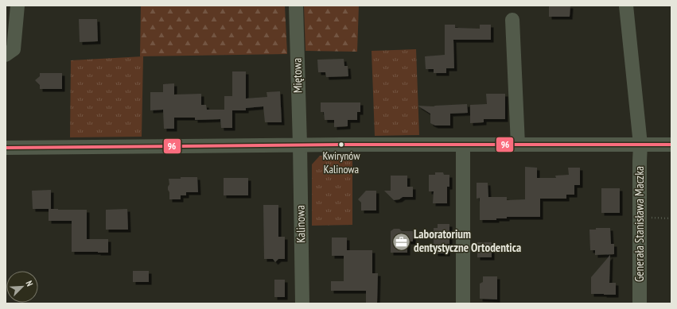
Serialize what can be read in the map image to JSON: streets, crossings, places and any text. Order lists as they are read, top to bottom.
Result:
{
  "streets": {
    "street": ["Miętowa", "Kalinowa", "Generała Stanisława Maczka"]
  },
  "crossings": [
    ["Miętowa", "Kalinowa"]
  ],
  "places": {
    "other": ["Kwirynów Kalinowa"],
    "office": ["Laboratorium dentystyczne Ortodentica"]
  },
  "lines": ["transit line 96"],
  "north": "top right"
}
